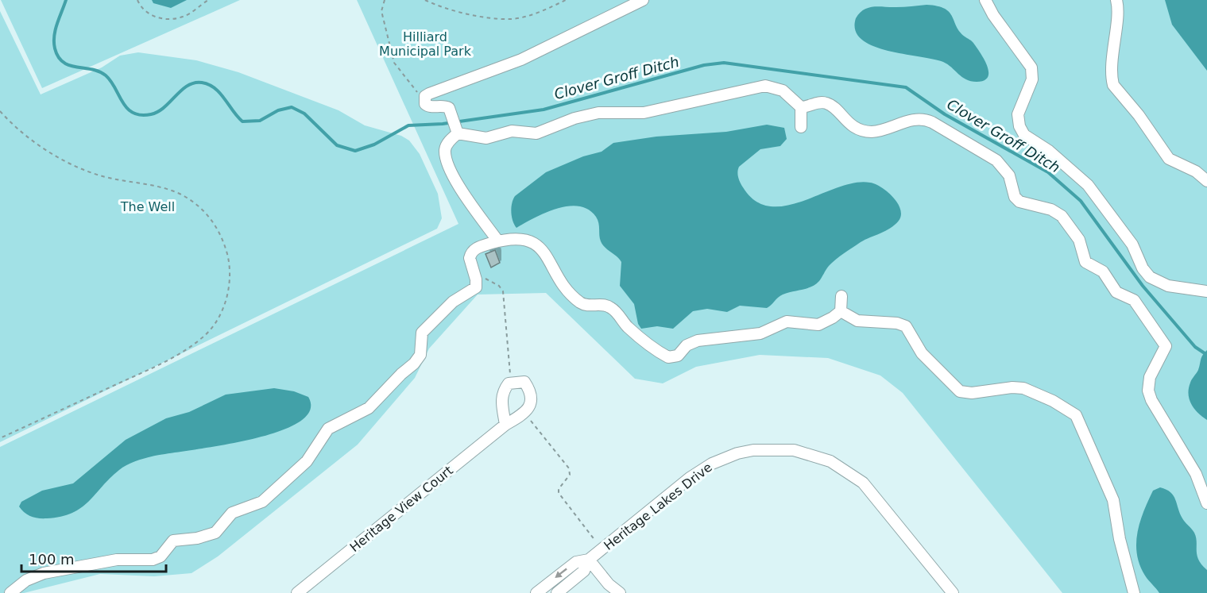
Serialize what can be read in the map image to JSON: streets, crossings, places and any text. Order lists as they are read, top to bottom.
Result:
{
  "streets": {
    "street": ["Heritage Lakes Drive", "Heritage View Court"]
  },
  "water": ["Clover Groff Ditch"],
  "parks": ["Hilliard Municipal Park", "The Well"],
  "scale_bar": "100 m"
}
